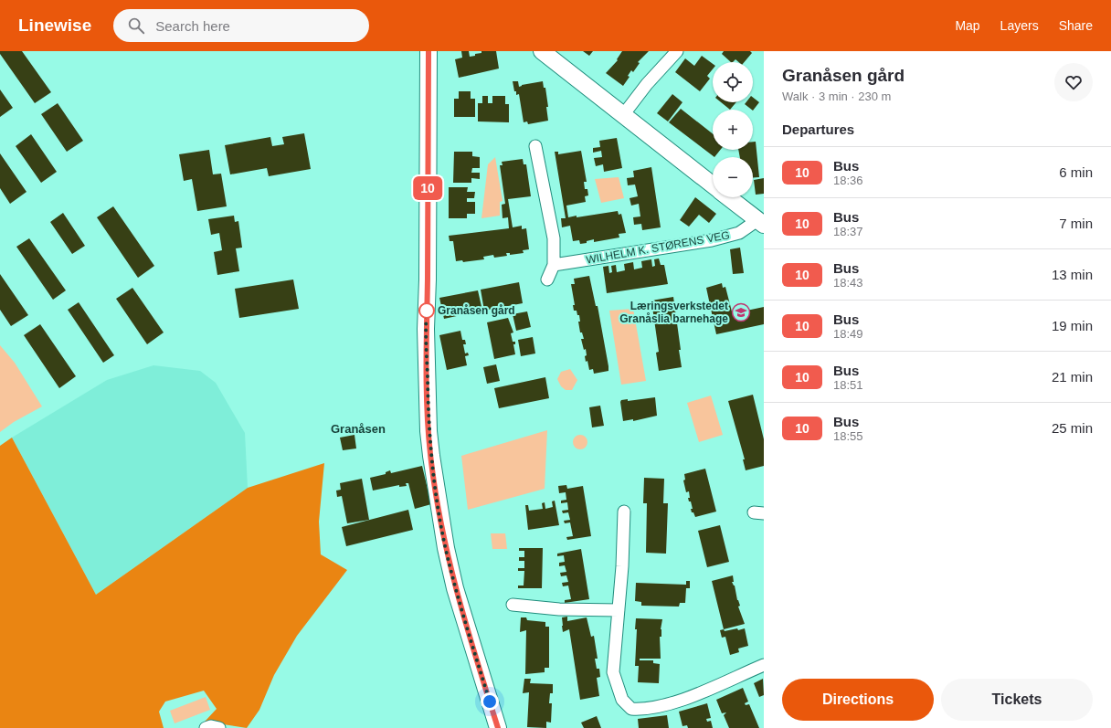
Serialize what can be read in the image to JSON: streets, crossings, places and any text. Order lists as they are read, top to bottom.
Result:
{
  "streets": {
    "street": ["WILHELM K. STØRENS VEG"]
  },
  "districts": ["Granåsen"],
  "places": {
    "other": ["Granåsen gård"],
    "school or university": ["Læringsverkstedet Granåslia barnehage"]
  },
  "lines": ["bus line 10"],
  "page": {
    "header": "Linewise",
    "search": "Search here",
    "nav": ["Map", "Layers", "Share"],
    "on_map": "10",
    "heading": [
      ["Granåsen gård", "Walk · 3 min · 230 m"],
      "Departures"
    ],
    "map_buttons": ["+", "−"],
    "list": [
      {
        "mark": "10",
        "name": "Bus",
        "note": "18:36",
        "value": "6 min"
      },
      {
        "mark": "10",
        "name": "Bus",
        "note": "18:37",
        "value": "7 min"
      },
      {
        "mark": "10",
        "name": "Bus",
        "note": "18:43",
        "value": "13 min"
      },
      {
        "mark": "10",
        "name": "Bus",
        "note": "18:49",
        "value": "19 min"
      },
      {
        "mark": "10",
        "name": "Bus",
        "note": "18:51",
        "value": "21 min"
      },
      {
        "mark": "10",
        "name": "Bus",
        "note": "18:55",
        "value": "25 min"
      }
    ],
    "buttons": ["Directions", "Tickets"]
  }
}
